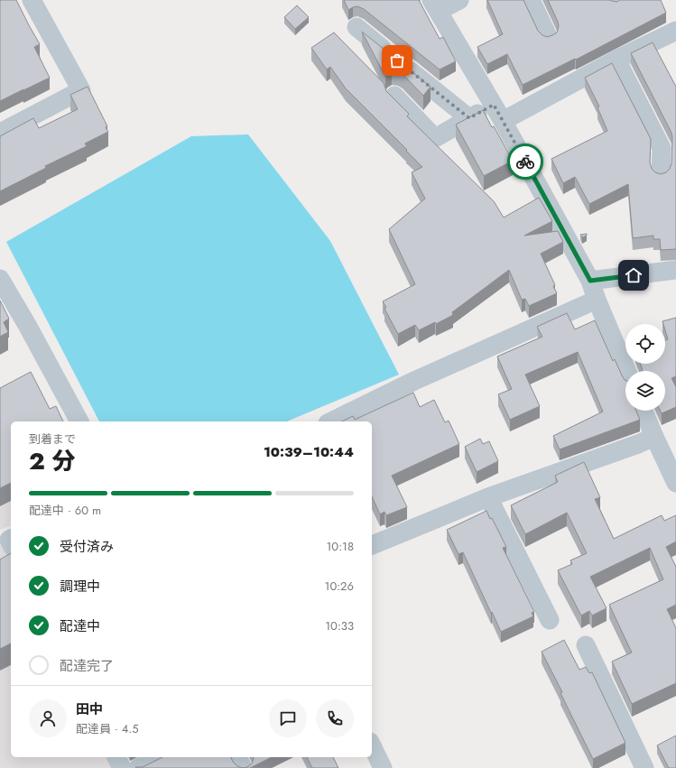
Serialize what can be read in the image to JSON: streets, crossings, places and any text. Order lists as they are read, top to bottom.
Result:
{
  "page": {
    "heading": ["2 分", "到着まで", "10:39–10:44"],
    "panel": ["田中", "配達員 · 4.5"],
    "bar": "配達中 · 60 m",
    "list": [
      ["受付済み", "10:18"],
      ["調理中", "10:26"],
      ["配達中", "10:33"],
      "配達完了"
    ]
  }
}
